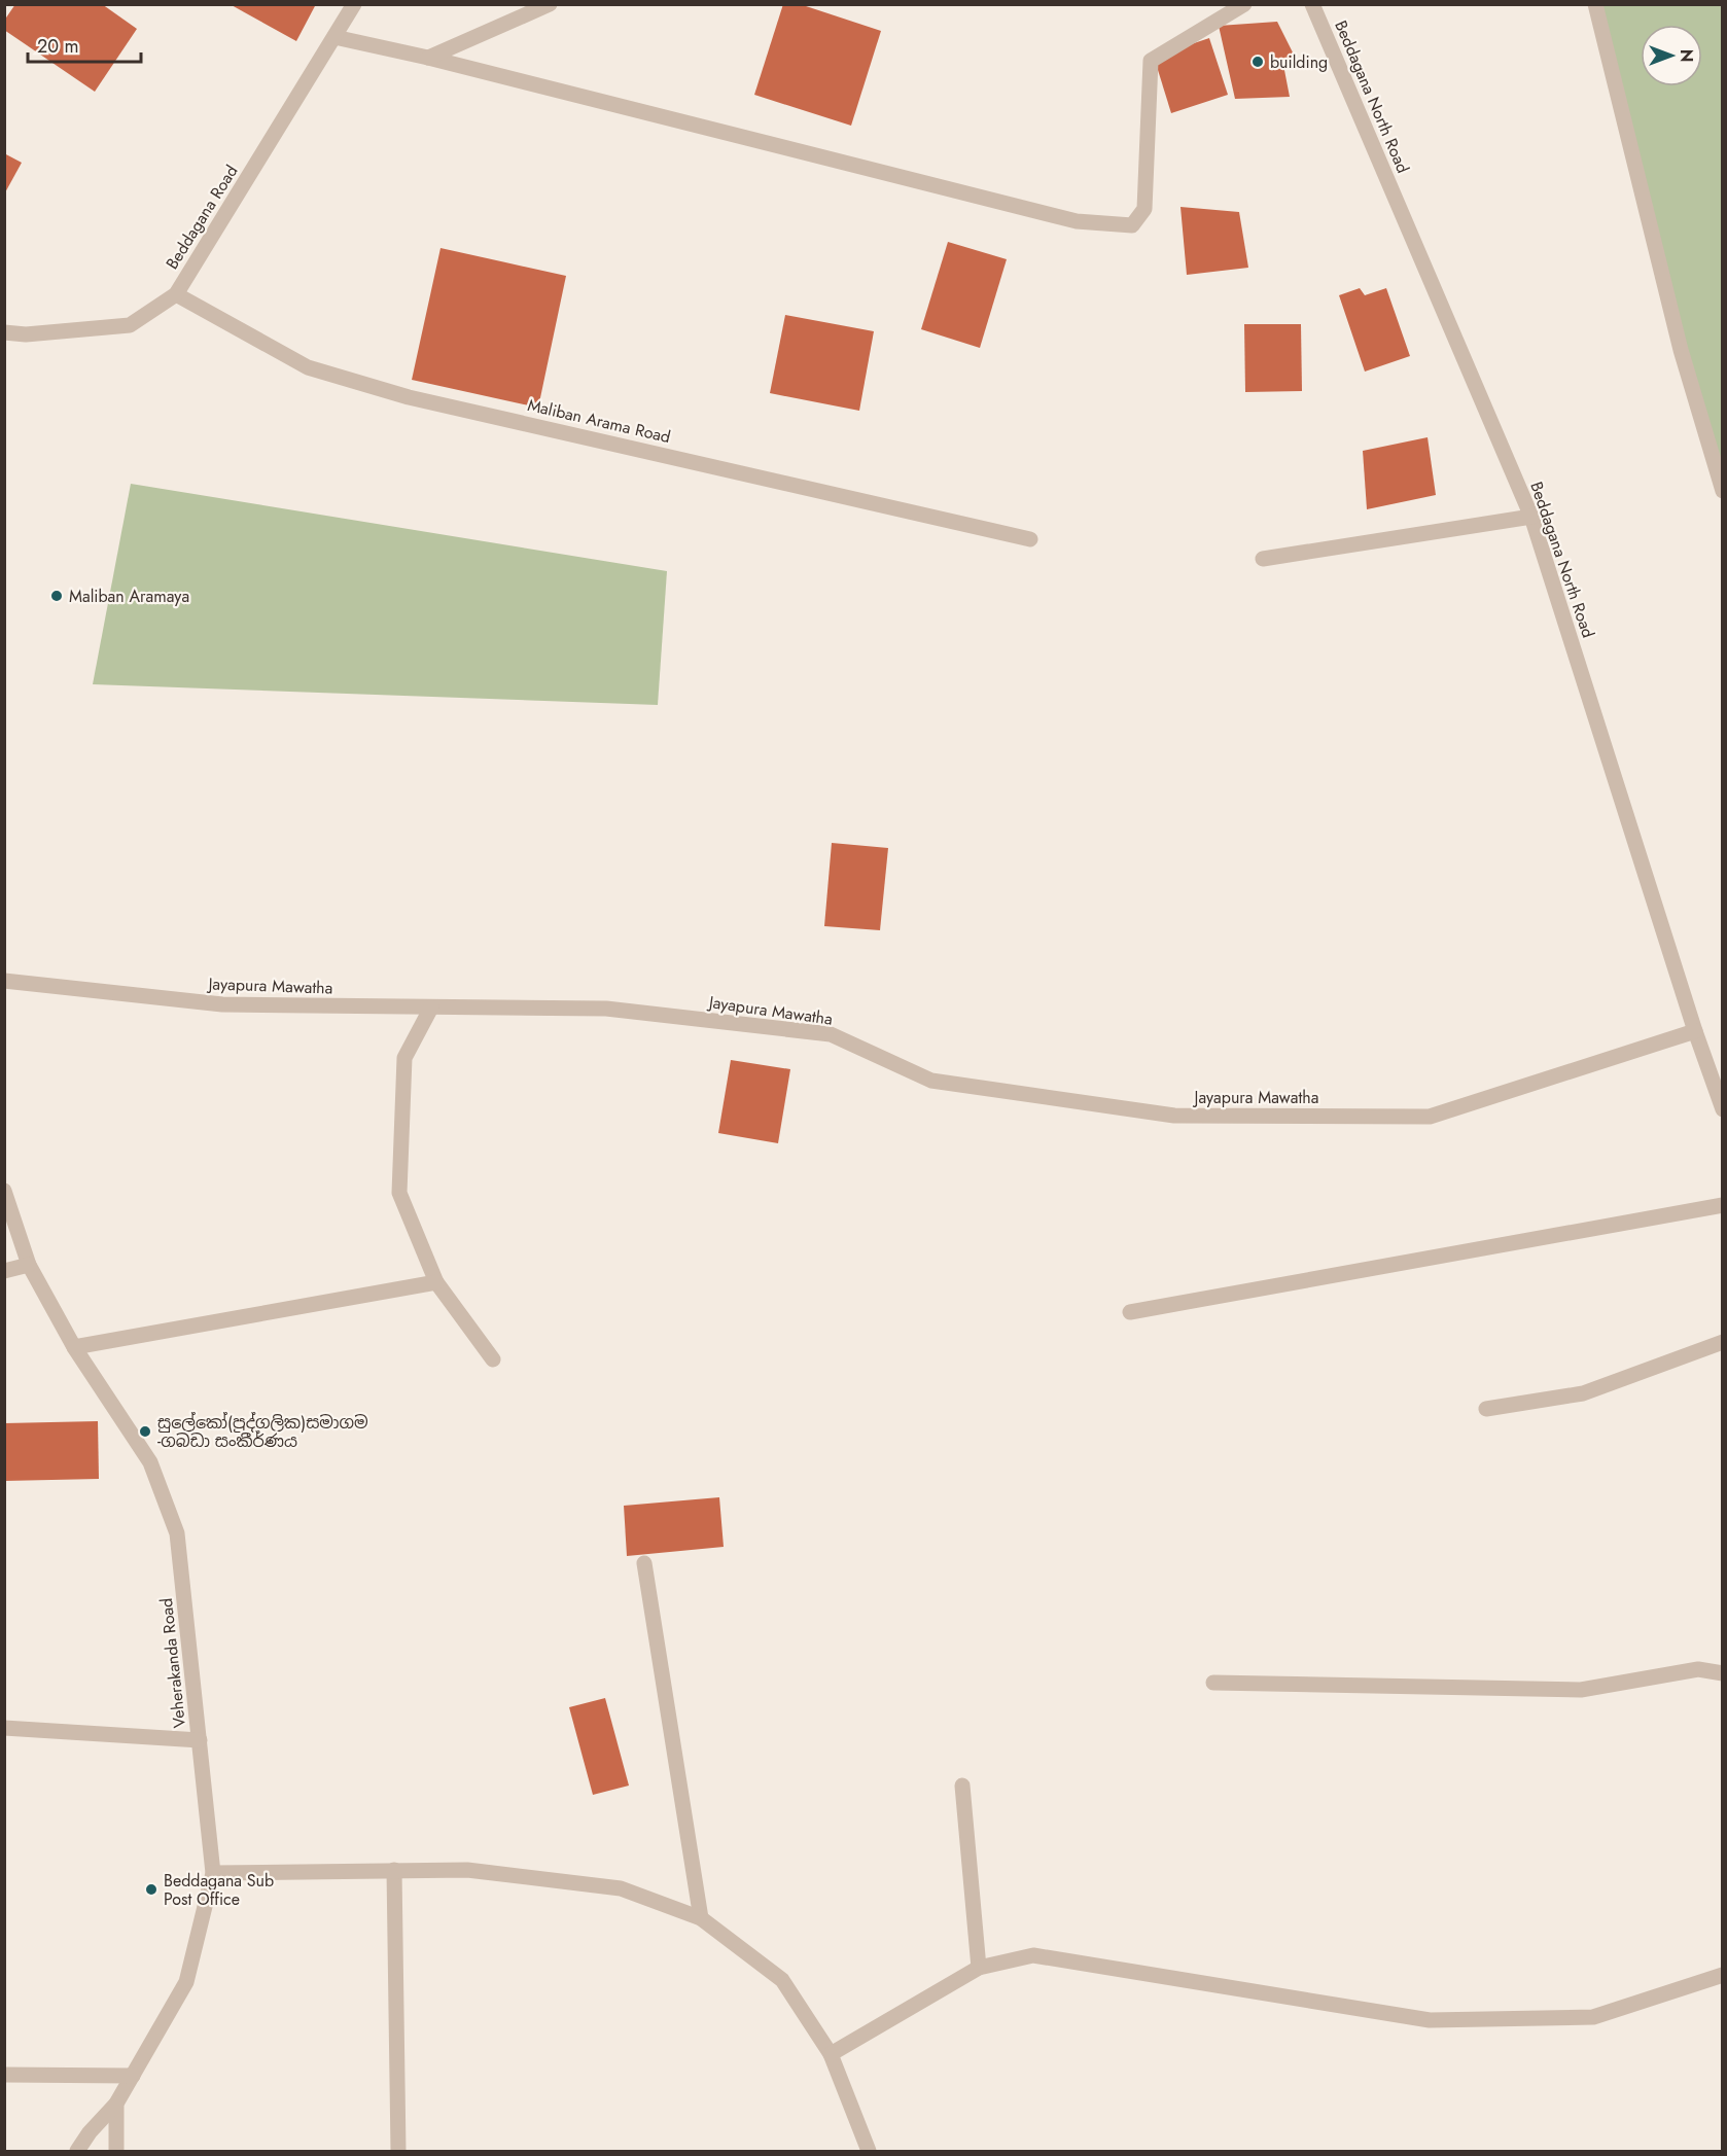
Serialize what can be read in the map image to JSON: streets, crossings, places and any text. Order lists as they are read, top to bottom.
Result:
{
  "streets": {
    "street": [
      "Beddagana North Road",
      "Beddagana Road",
      "Maliban Arama Road",
      "Jayapura Mawatha",
      "Veherakanda Road"
    ]
  },
  "crossings": [
    ["Beddagana North Road", "Jayapura Mawatha"],
    ["Beddagana Road", "Maliban Arama Road"]
  ],
  "places": [
    "building",
    "Maliban Aramaya",
    "සුලේකෝ(පුද්ගලික)සමාගම -ගබඩා සංකීර්ණය",
    "Beddagana Sub Post Office"
  ],
  "scale_bar": "20 m",
  "north": "right"
}
